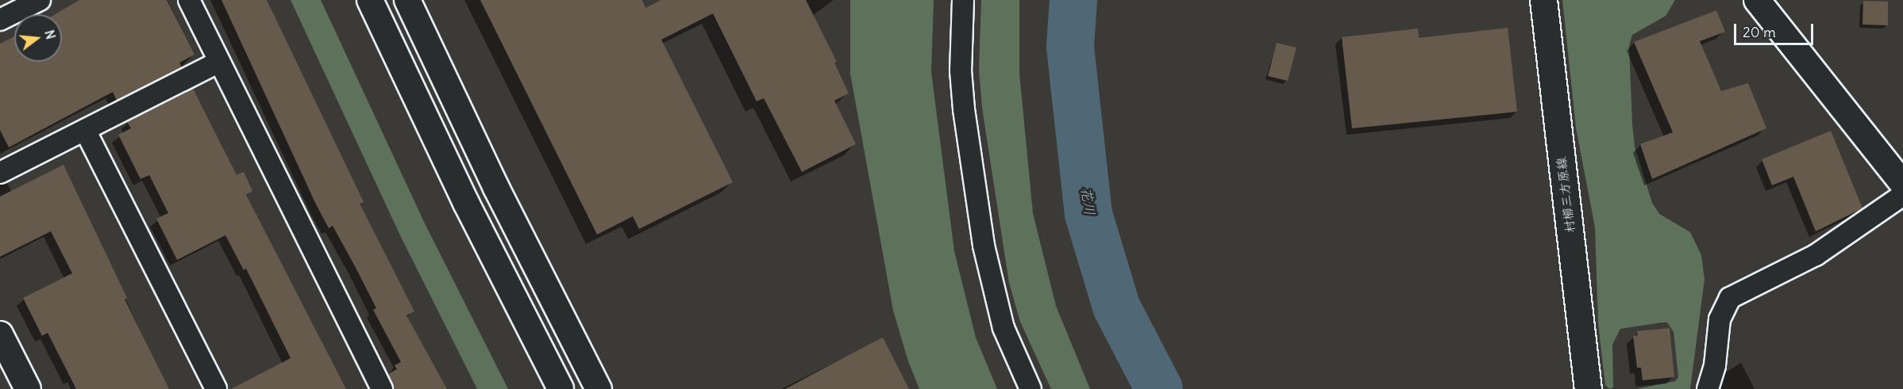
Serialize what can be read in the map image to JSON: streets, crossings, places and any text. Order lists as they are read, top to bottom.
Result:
{
  "streets": {
    "main road": ["村櫛三方原線"]
  },
  "water": ["花川"],
  "scale_bar": "20 m",
  "north": "right"
}
